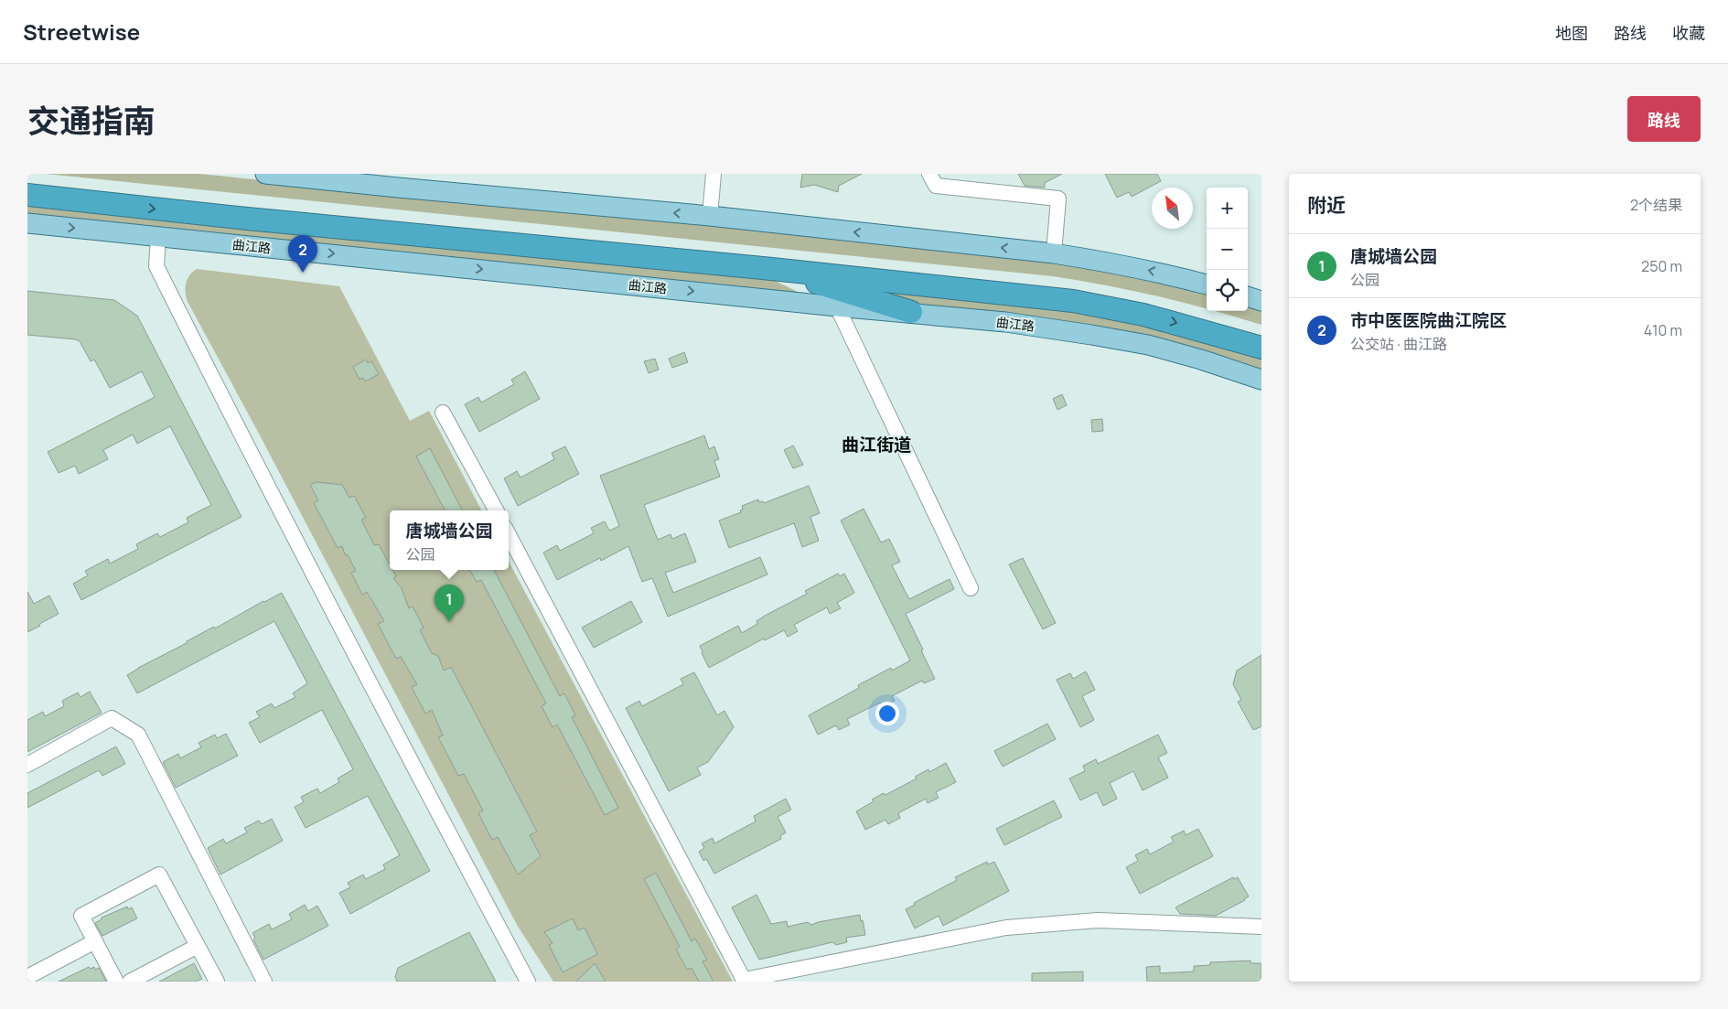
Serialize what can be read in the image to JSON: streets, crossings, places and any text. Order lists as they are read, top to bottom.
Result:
{
  "streets": {
    "main road": ["曲江路"]
  },
  "districts": ["曲江街道"],
  "north": "top left",
  "page": {
    "header": "Streetwise",
    "nav": ["地图", "路线", "收藏"],
    "title": "交通指南",
    "buttons": "路线",
    "heading": ["附近", "2个结果"],
    "map_buttons": ["+", "−"],
    "list": [
      {
        "mark": "1",
        "name": "唐城墙公园",
        "note": "公园",
        "value": "250 m"
      },
      {
        "mark": "2",
        "name": "市中医医院曲江院区",
        "note": "公交站 · 曲江路",
        "value": "410 m"
      }
    ],
    "pins": ["2", "1"],
    "popup": ["唐城墙公园", "公园"]
  }
}
